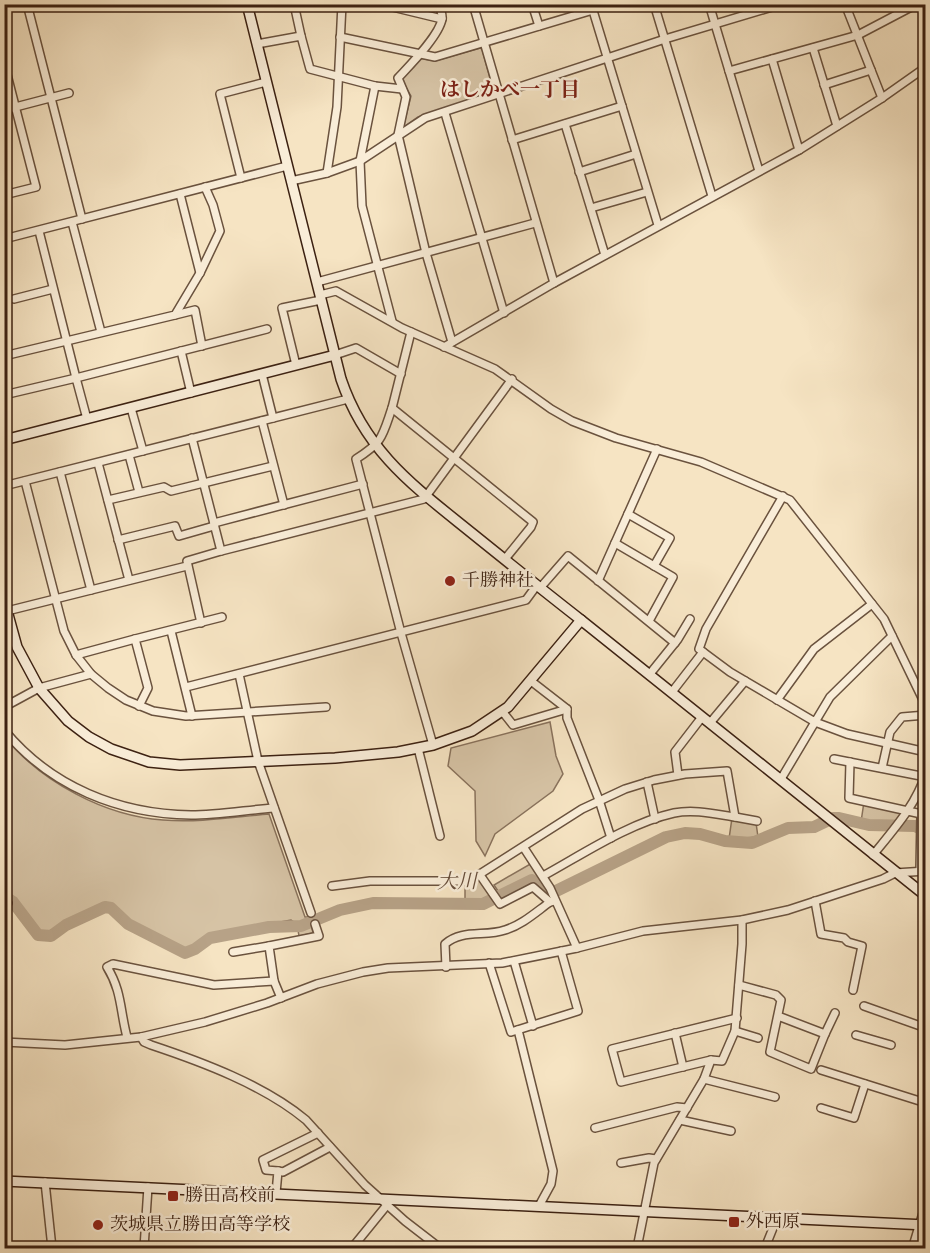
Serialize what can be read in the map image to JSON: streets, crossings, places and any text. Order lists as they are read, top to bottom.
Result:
{
  "districts": ["はしかべ一丁目"],
  "water": ["大川"],
  "places": {
    "other": ["千勝神社", "茨城県立勝田高等学校"],
    "transit": ["勝田高校前", "外西原"]
  }
}
